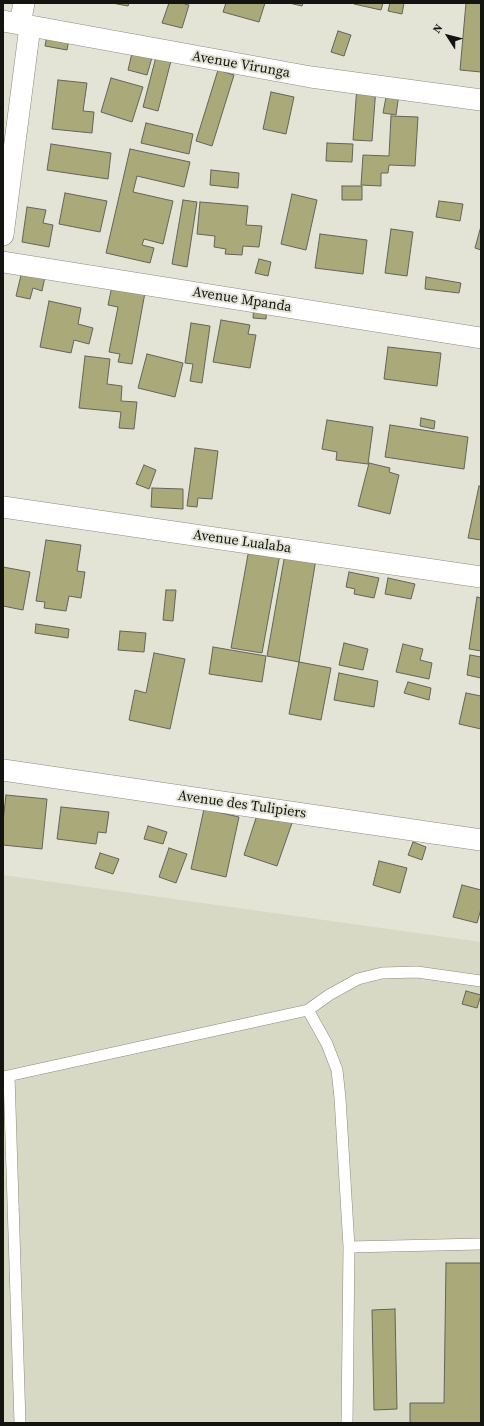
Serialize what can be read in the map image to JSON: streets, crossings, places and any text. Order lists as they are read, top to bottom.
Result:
{
  "streets": {
    "street": [
      "Avenue Virunga",
      "Avenue Mpanda",
      "Avenue Lualaba",
      "Avenue des Tulipiers"
    ]
  },
  "north": "top left"
}
